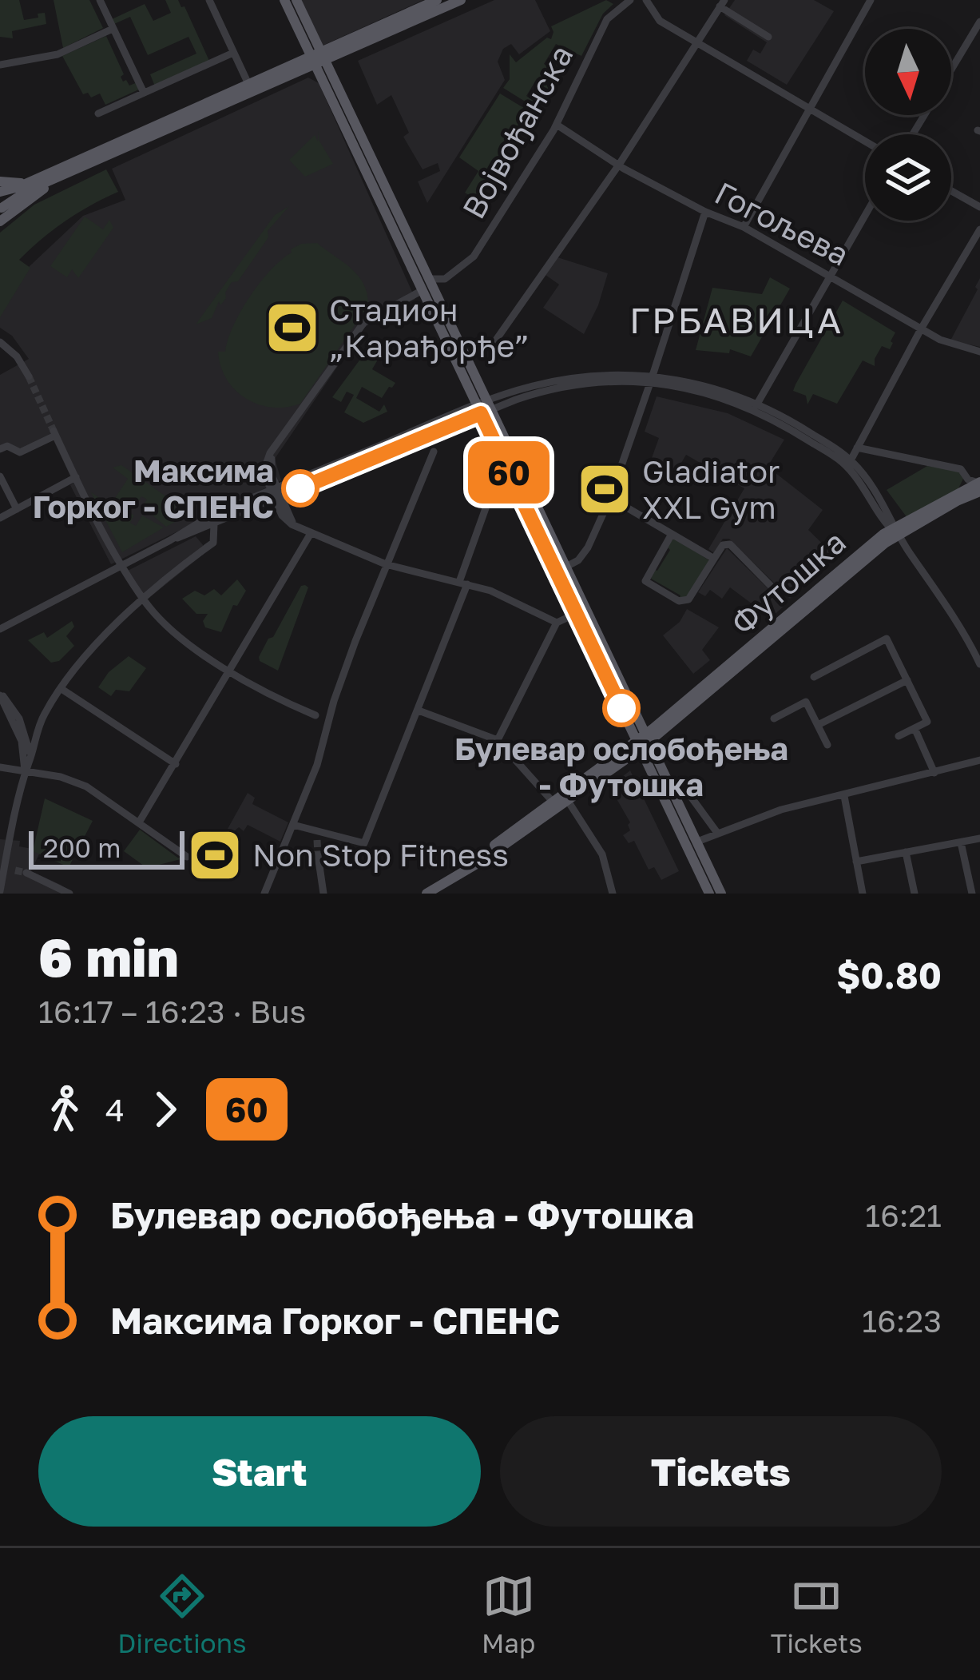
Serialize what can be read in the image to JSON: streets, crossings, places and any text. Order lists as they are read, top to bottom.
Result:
{
  "streets": {
    "main road": ["Футошка"],
    "street": ["Војвођанска", "Гогољева"]
  },
  "crossings": [
    ["Војвођанска", "Гогољева"]
  ],
  "districts": ["ГРБАВИЦА"],
  "places": {
    "sports": ["Стадион „Карађорђе”", "Gladiator XXL Gym", "Non Stop Fitness"],
    "other": ["Максима Горког - СПЕНС", "Булевар ослобођења - Футошка"]
  },
  "lines": ["bus line 60"],
  "scale_bar": "200 m",
  "north": "bottom",
  "page": {
    "on_map": "60",
    "scale": "200 m",
    "heading": ["6 min", "16:17 – 16:23 · Bus", "$0.80"],
    "legs": ["4", "60"],
    "list": [
      {
        "name": "Булевар ослобођења - Футошка",
        "value": "16:21"
      },
      {
        "name": "Максима Горког - СПЕНС",
        "value": "16:23"
      }
    ],
    "buttons": ["Start", "Tickets"],
    "tabs": ["Directions", "Map", "Tickets"]
  }
}
